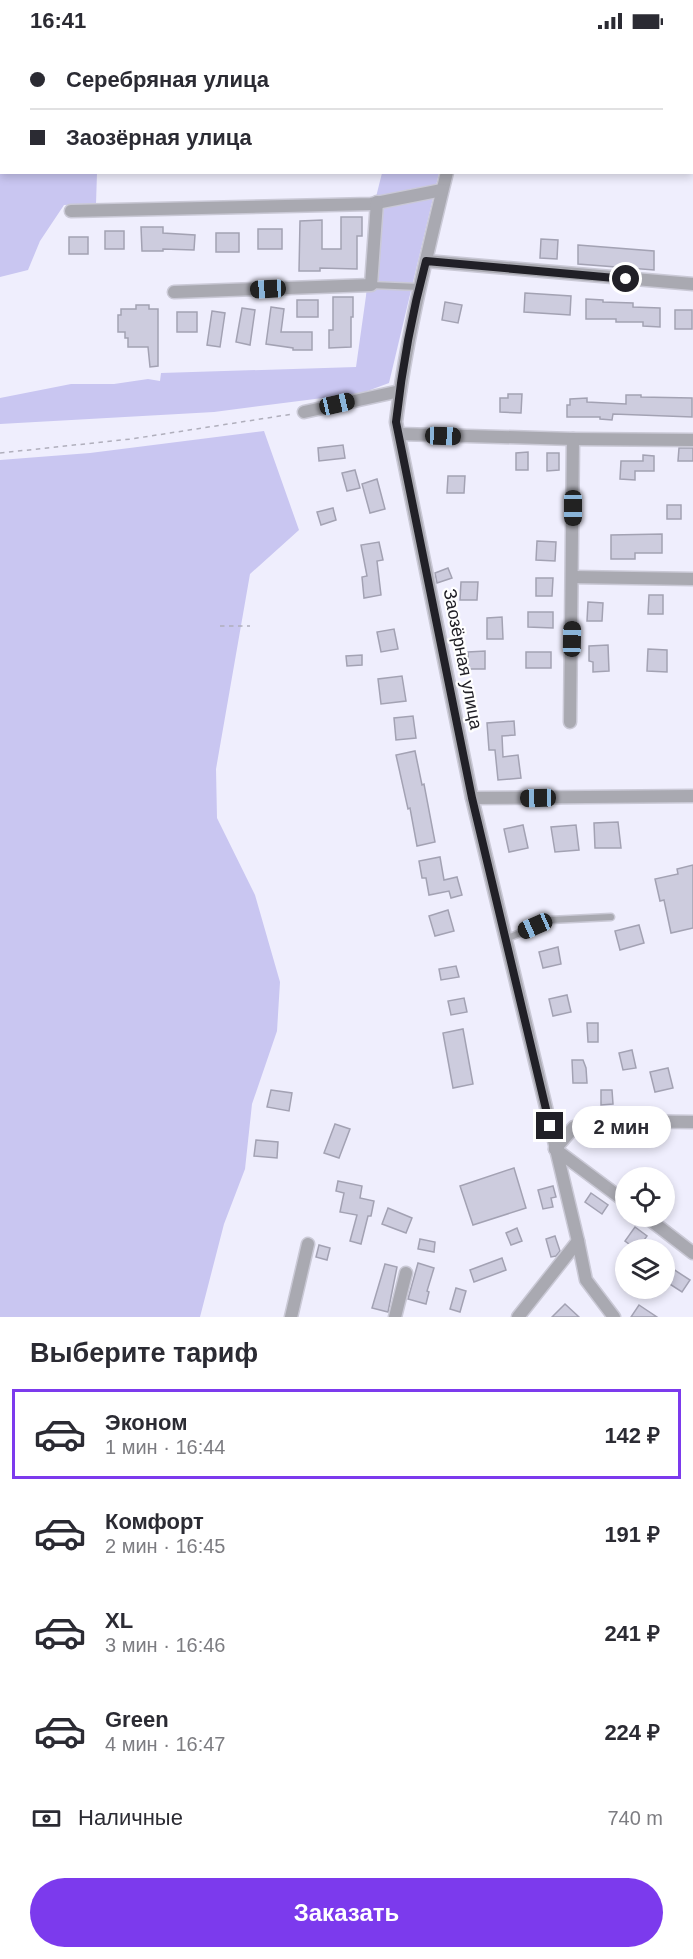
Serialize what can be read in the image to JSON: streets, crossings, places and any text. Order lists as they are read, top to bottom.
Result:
{
  "streets": {
    "street": ["Заозёрная улица"]
  },
  "page": {
    "status": "16:41",
    "banner": ["Серебряная улица", "Заозёрная улица"],
    "bubble": "2 мин",
    "heading": "Выберите тариф",
    "list": [
      {
        "name": "Эконом",
        "note": "1 мин · 16:44",
        "value": "142 ₽"
      },
      {
        "name": "Комфорт",
        "note": "2 мин · 16:45",
        "value": "191 ₽"
      },
      {
        "name": "XL",
        "note": "3 мин · 16:46",
        "value": "241 ₽"
      },
      {
        "name": "Green",
        "note": "4 мин · 16:47",
        "value": "224 ₽"
      }
    ],
    "pay": ["Наличные", "740 m"],
    "buttons": "Заказать"
  }
}
